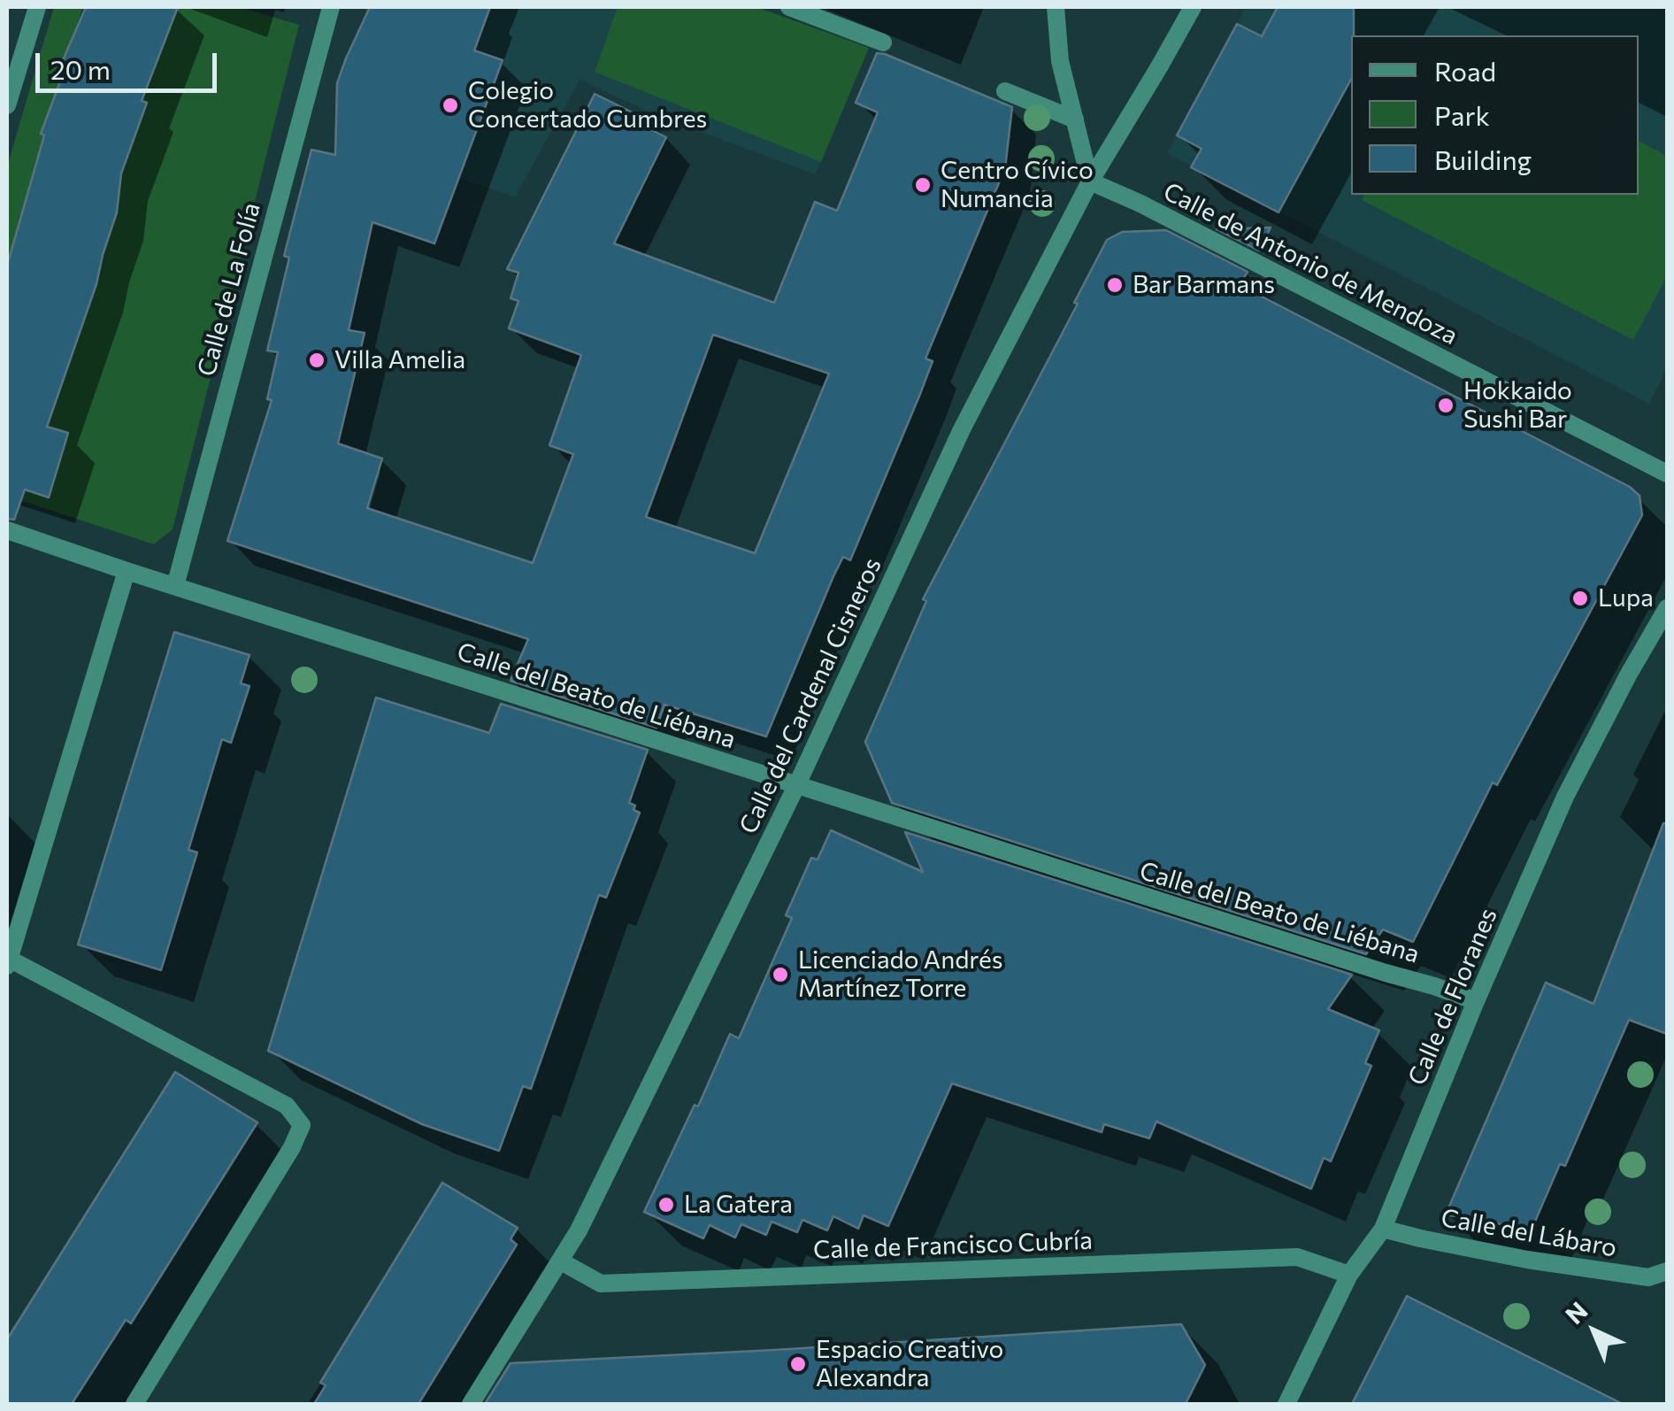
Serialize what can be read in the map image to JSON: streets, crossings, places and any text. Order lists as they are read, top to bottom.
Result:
{
  "streets": {
    "street": [
      "Calle de Antonio de Mendoza",
      "Calle de La Folía",
      "Calle del Beato de Liébana",
      "Calle del Cardenal Cisneros",
      "Calle de Floranes",
      "Calle del Lábaro",
      "Calle de Francisco Cubría"
    ]
  },
  "crossings": [
    ["Calle de Antonio de Mendoza", "Calle del Cardenal Cisneros"],
    ["Calle de La Folía", "Calle del Beato de Liébana"],
    ["Calle del Beato de Liébana", "Calle del Cardenal Cisneros"],
    ["Calle del Beato de Liébana", "Calle de Floranes"],
    ["Calle del Cardenal Cisneros", "Calle de Francisco Cubría"],
    ["Calle de Floranes", "Calle del Lábaro"],
    ["Calle de Floranes", "Calle de Francisco Cubría"]
  ],
  "places": [
    "Colegio Concertado Cumbres",
    "Centro Cívico Numancia",
    "Bar Barmans",
    "Villa Amelia",
    "Hokkaido Sushi Bar",
    "Lupa",
    "Licenciado Andrés Martínez Torre",
    "La Gatera",
    "Espacio Creativo Alexandra"
  ],
  "legend": ["Road", "Park", "Building"],
  "scale_bar": "20 m",
  "north": "top left"
}
